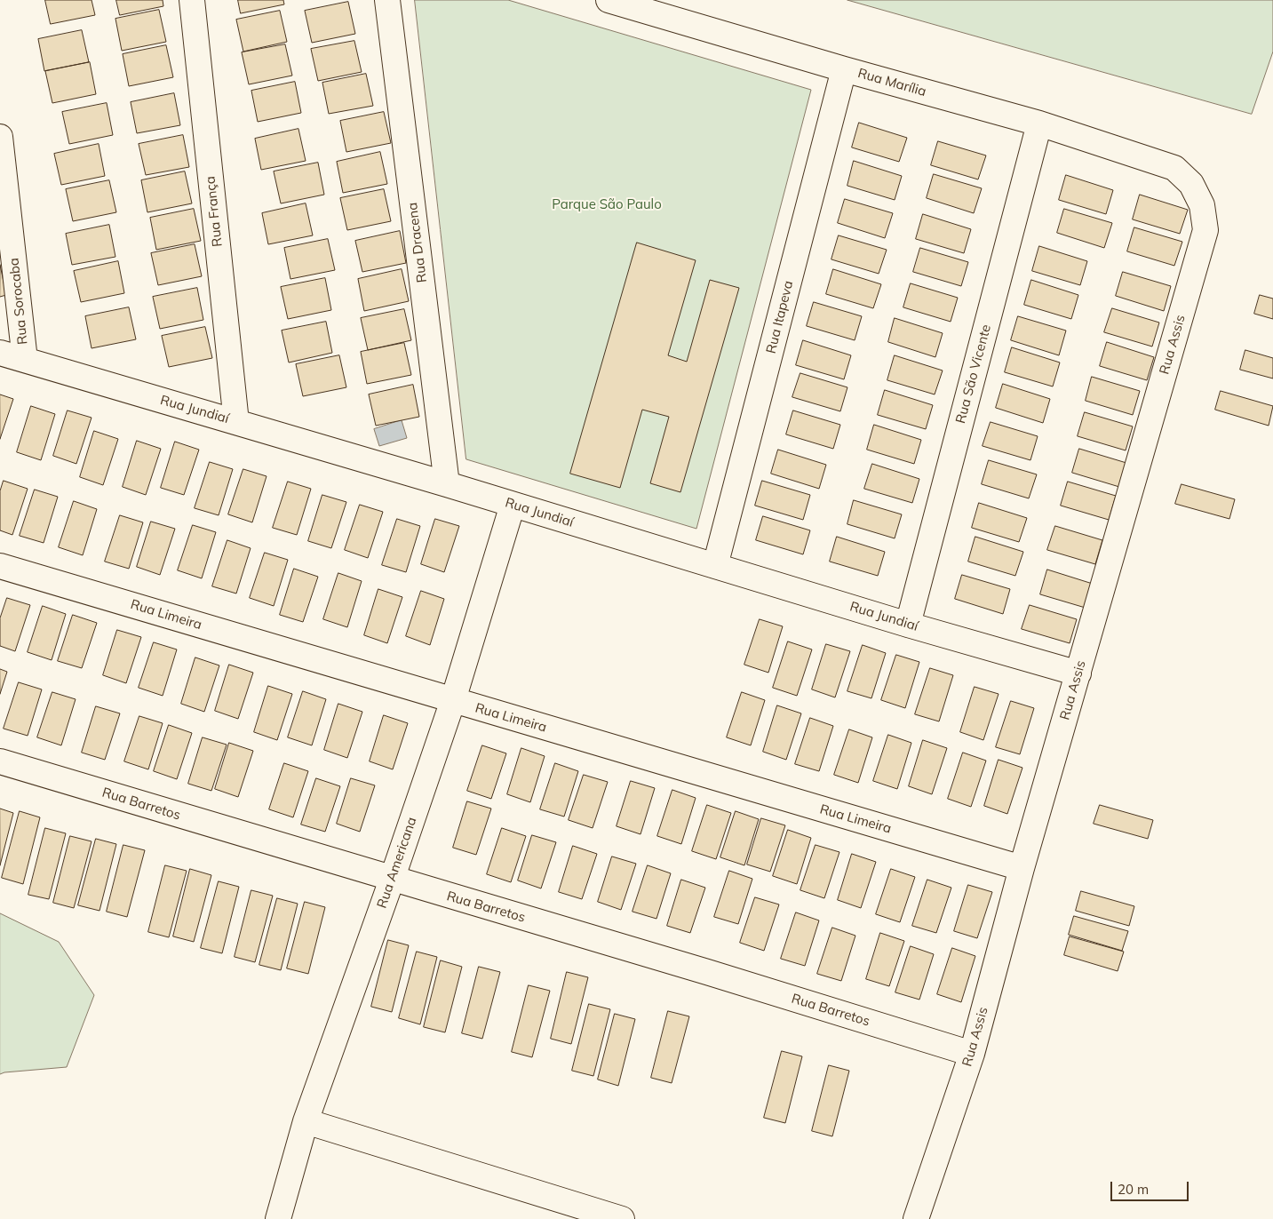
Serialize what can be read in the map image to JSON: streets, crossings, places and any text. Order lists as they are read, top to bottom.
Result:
{
  "streets": {
    "street": [
      "Rua Marília",
      "Rua França",
      "Rua Dracena",
      "Rua Sorocaba",
      "Rua Itapeva",
      "Rua Assis",
      "Rua São Vicente",
      "Rua Jundiaí",
      "Rua Limeira",
      "Rua Barretos",
      "Rua Americana"
    ]
  },
  "crossings": [
    ["Rua Marília", "Rua Itapeva"],
    ["Rua Marília", "Rua Assis"],
    ["Rua Marília", "Rua São Vicente"],
    ["Rua França", "Rua Jundiaí"],
    ["Rua Dracena", "Rua Jundiaí"],
    ["Rua Sorocaba", "Rua Jundiaí"],
    ["Rua Itapeva", "Rua Jundiaí"],
    ["Rua Assis", "Rua Jundiaí"],
    ["Rua Assis", "Rua Limeira"],
    ["Rua Assis", "Rua Barretos"],
    ["Rua São Vicente", "Rua Jundiaí"],
    ["Rua Jundiaí", "Rua Americana"],
    ["Rua Limeira", "Rua Americana"],
    ["Rua Barretos", "Rua Americana"]
  ],
  "parks": ["Parque São Paulo"],
  "scale_bar": "20 m"
}
